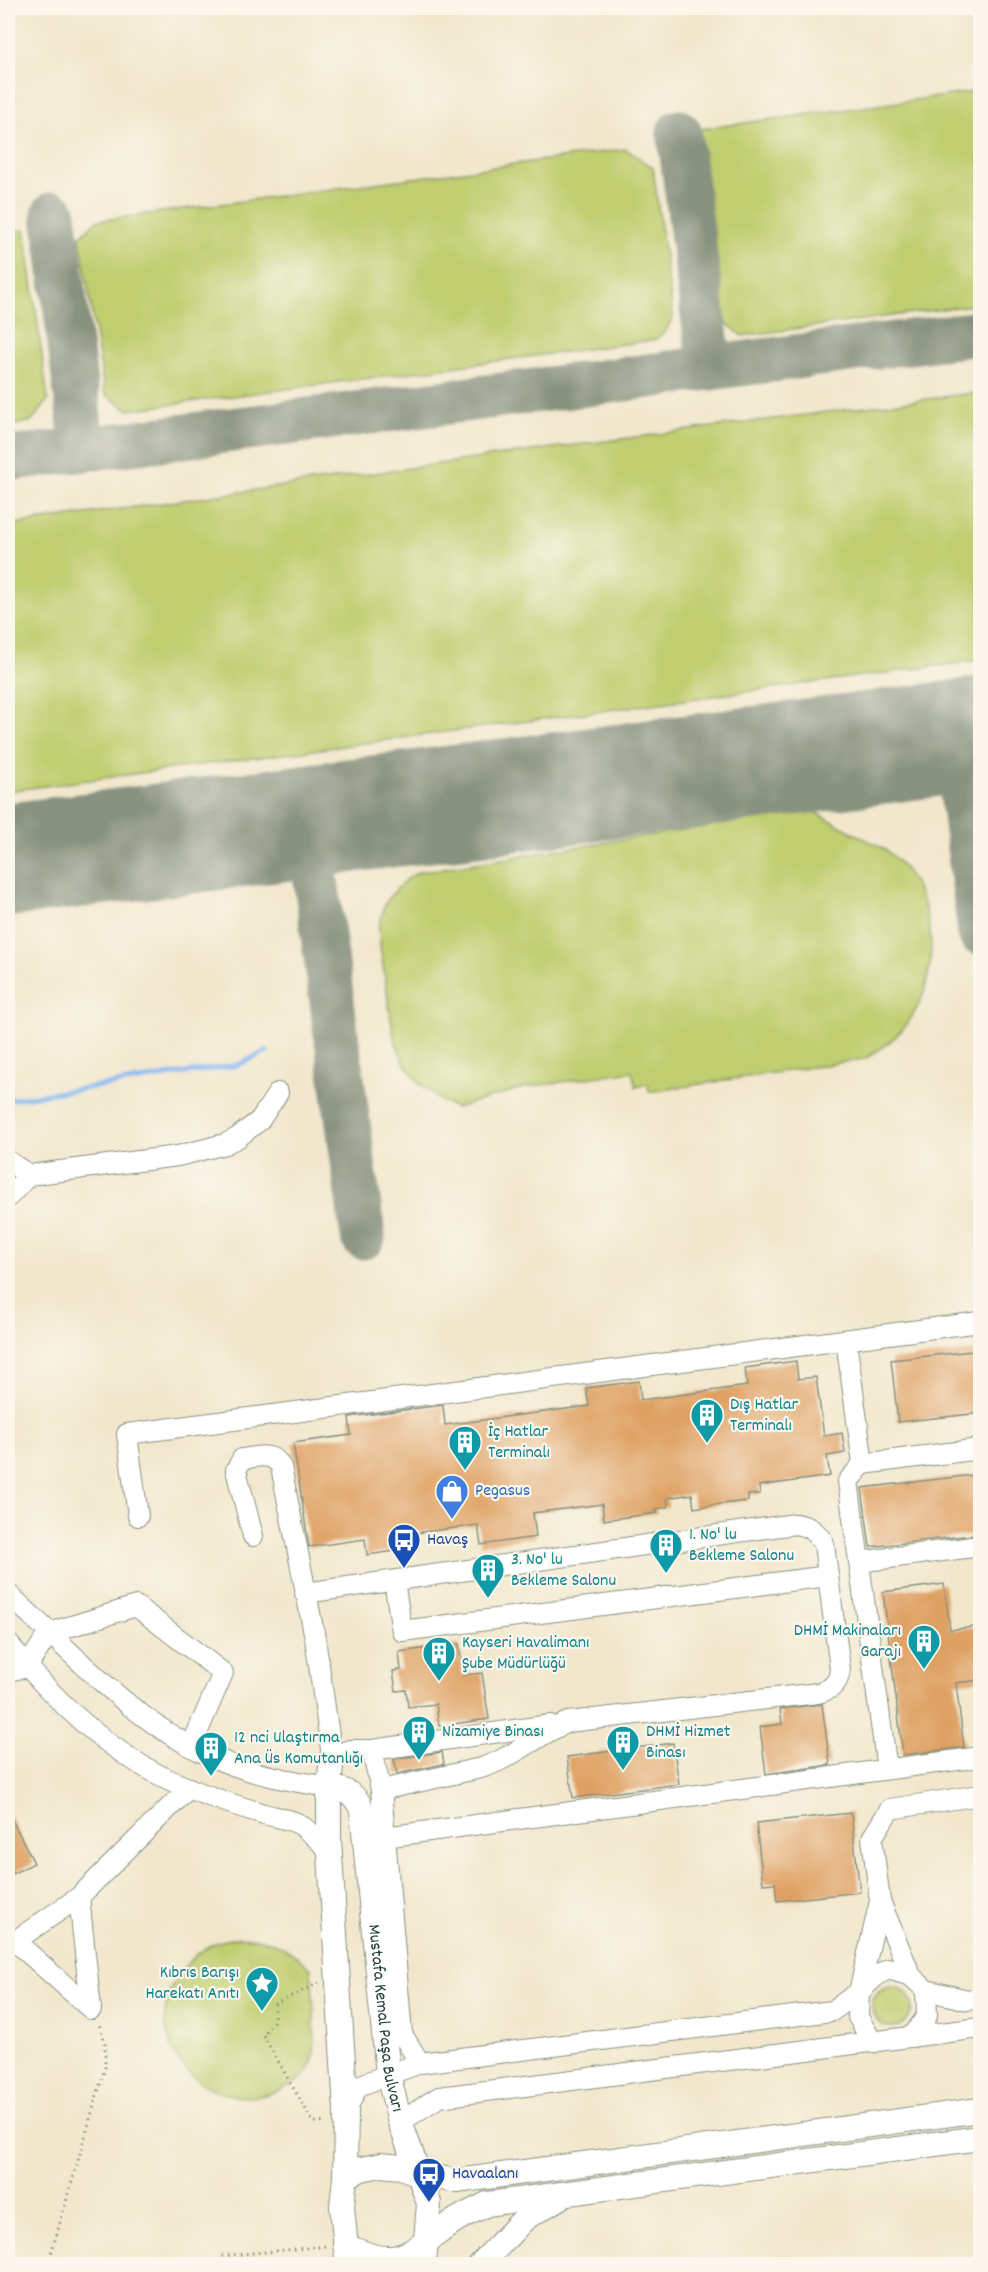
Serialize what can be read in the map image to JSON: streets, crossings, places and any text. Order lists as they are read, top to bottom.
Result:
{
  "streets": {
    "main road": ["Mustafa Kemal Paşa Bulvarı"]
  },
  "places": {
    "building": [
      "Dış Hatlar Terminalı",
      "İç Hatlar Terminalı",
      "1. No' lu Bekleme Salonu",
      "3. No' lu Bekleme Salonu",
      "DHMİ Makinaları Garajı",
      "Kayseri Havalimanı Şube Müdürlüğü",
      "Nizamiye Binası",
      "DHMİ Hizmet Binası",
      "12 nci Ulaştırma Ana Üs Komutanlığı"
    ],
    "shop": ["Pegasus"],
    "bus stop": ["Havaş", "Havaalanı"],
    "place": ["Kıbrıs Barışı Harekatı Anıtı"]
  }
}
